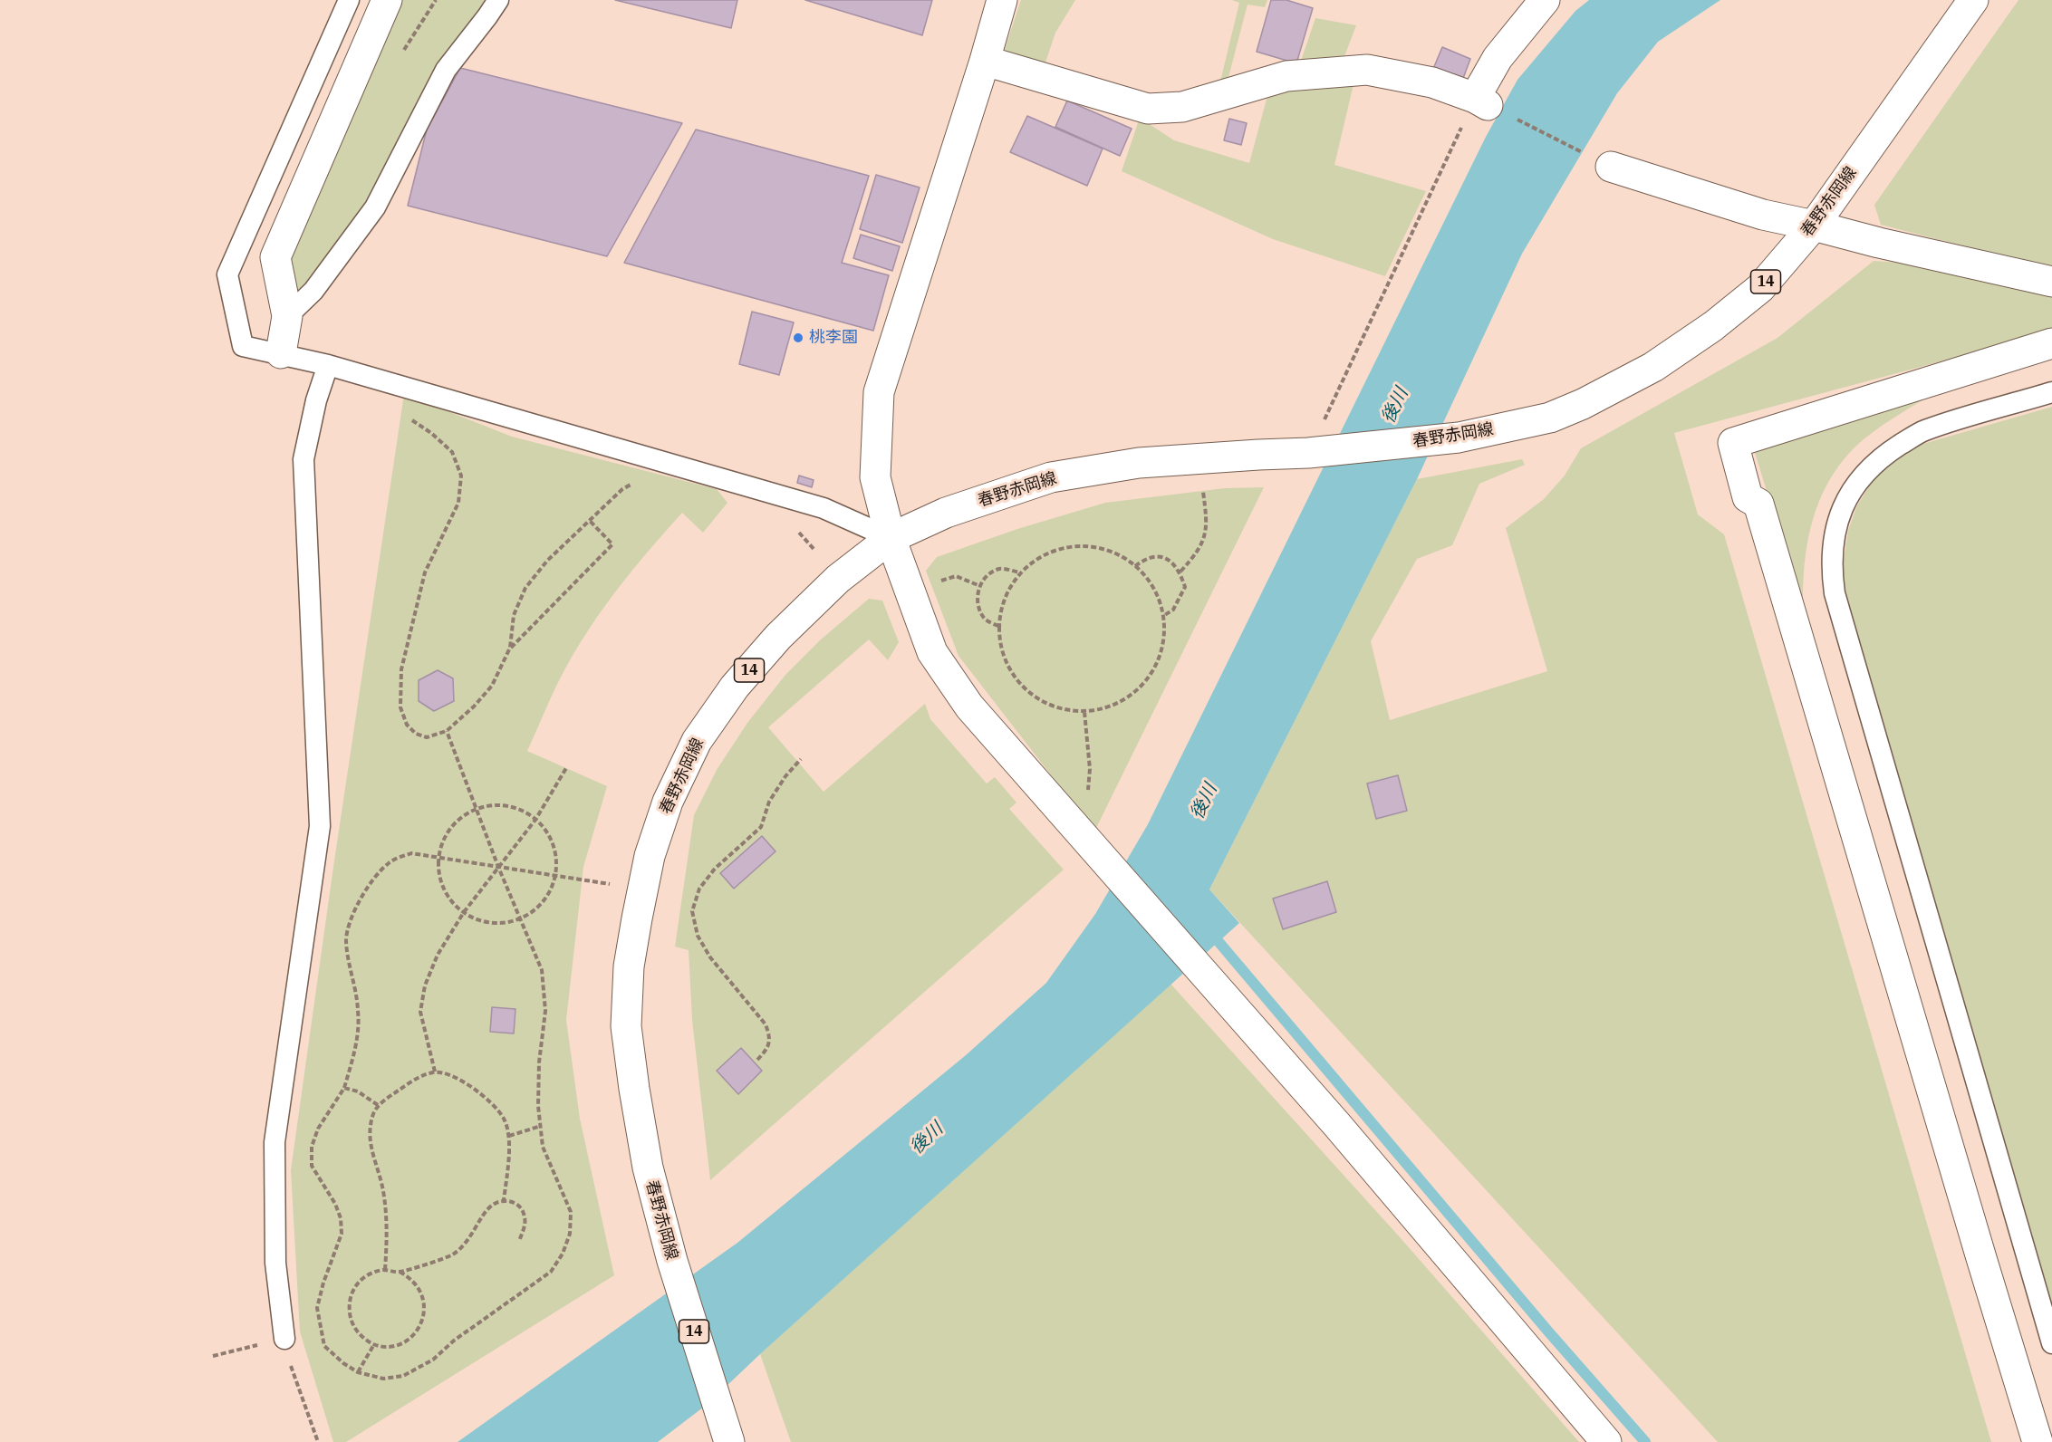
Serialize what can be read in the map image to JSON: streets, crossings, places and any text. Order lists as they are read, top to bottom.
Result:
{
  "streets": {
    "street": ["春野赤岡線", "14"]
  },
  "water": ["後川"],
  "places": ["桃李園"]
}
